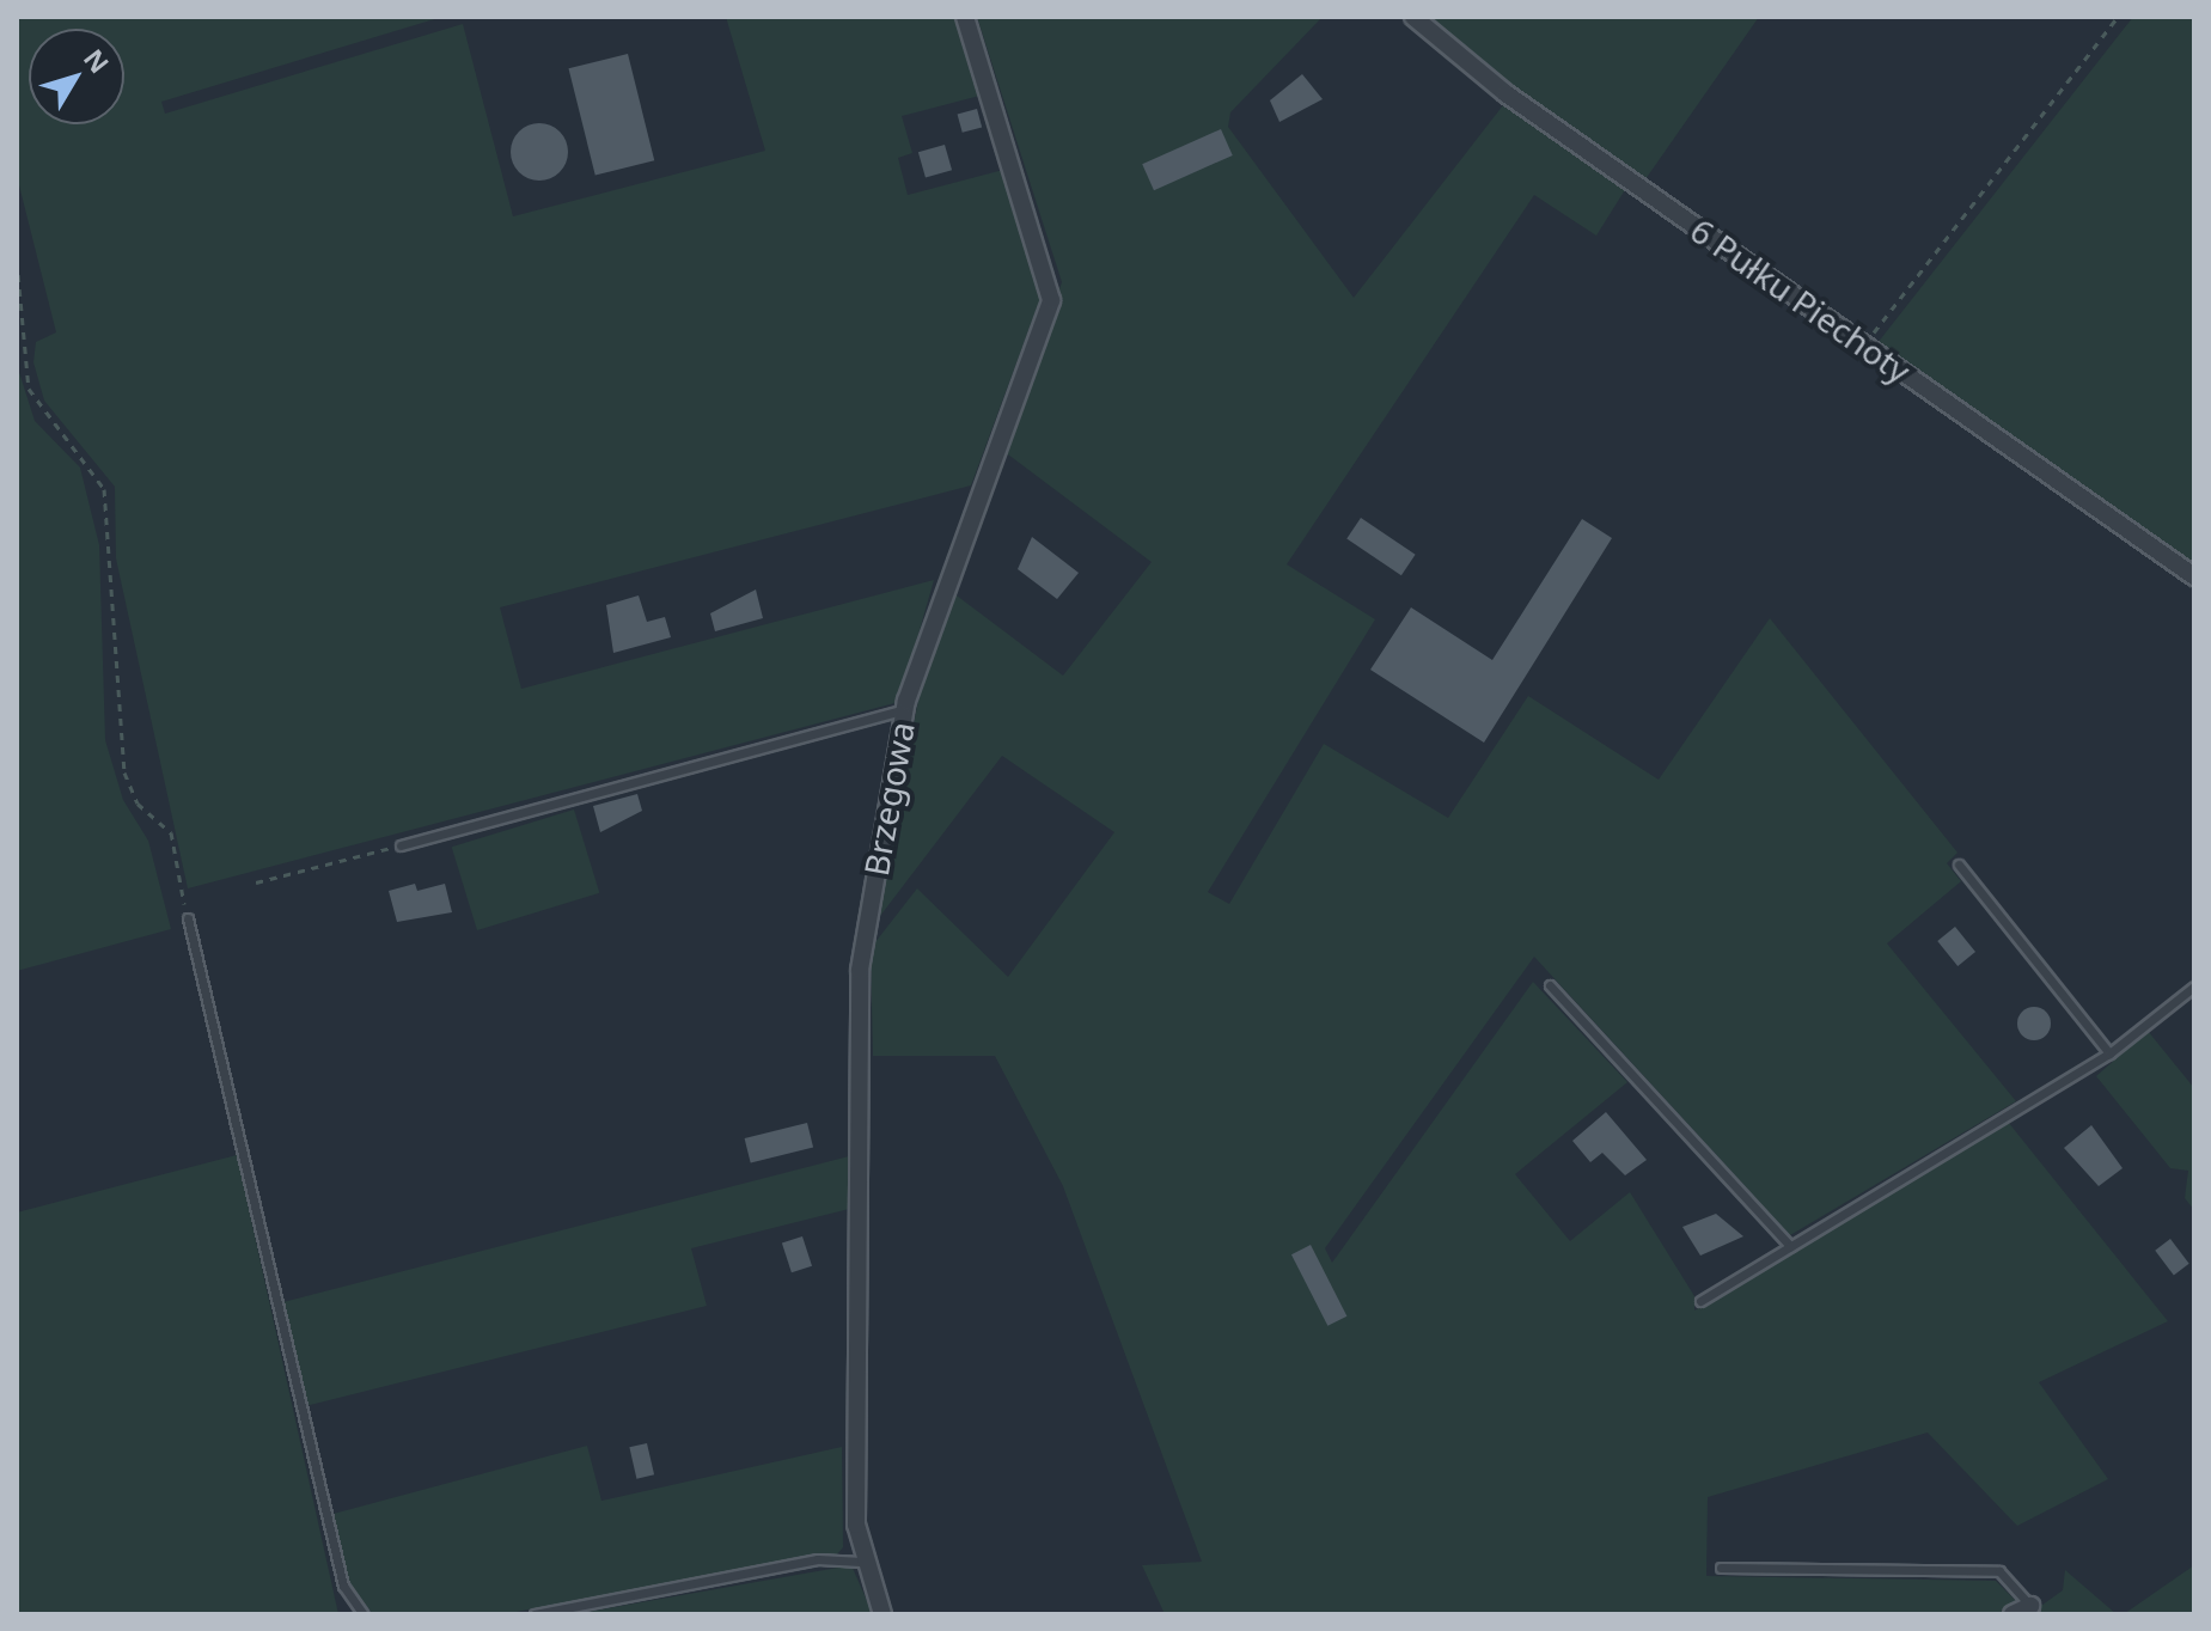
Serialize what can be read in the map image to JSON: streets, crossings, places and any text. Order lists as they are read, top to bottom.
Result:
{
  "streets": {
    "street": ["6 Pułku Piechoty", "Brzegowa"]
  },
  "north": "top right"
}
